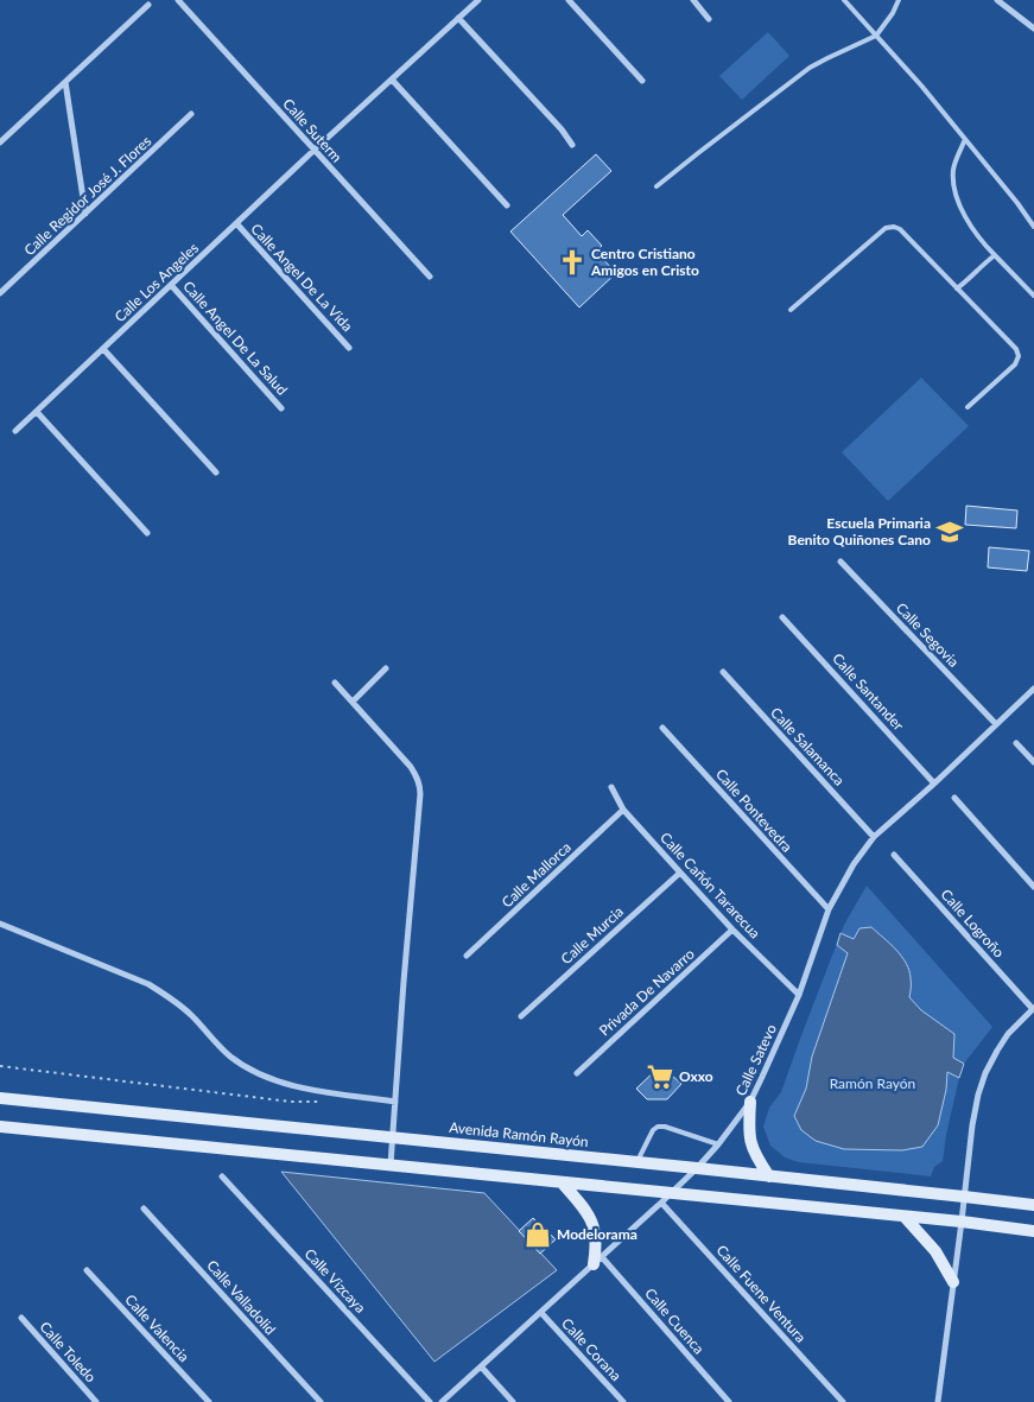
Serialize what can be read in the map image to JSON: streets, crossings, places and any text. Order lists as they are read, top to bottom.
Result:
{
  "streets": {
    "main road": ["Avenida Ramón Rayón"],
    "street": [
      "Calle Suterm",
      "Calle Regidor José J. Flores",
      "Calle Angel De La Vida",
      "Calle Los Angeles",
      "Calle Angel De La Salud",
      "Calle Segovia",
      "Calle Santander",
      "Calle Salamanca",
      "Calle Pontevedra",
      "Calle Mallorca",
      "Calle Cañón Tararecua",
      "Calle Logroño",
      "Calle Murcia",
      "Privada De Navarro",
      "Calle Satevo",
      "Calle Vizcaya",
      "Calle Fuene Ventura",
      "Calle Valladolid",
      "Calle Cuenca",
      "Calle Valencia",
      "Calle Corana",
      "Calle Toledo"
    ]
  },
  "crossings": [
    ["Calle Suterm", "Calle Los Angeles"],
    ["Calle Angel De La Vida", "Calle Los Angeles"],
    ["Calle Los Angeles", "Calle Angel De La Salud"],
    ["Calle Segovia", "Calle Satevo"],
    ["Calle Santander", "Calle Satevo"],
    ["Calle Salamanca", "Calle Satevo"],
    ["Calle Pontevedra", "Calle Satevo"],
    ["Calle Mallorca", "Calle Cañón Tararecua"],
    ["Calle Cañón Tararecua", "Calle Murcia"],
    ["Calle Cañón Tararecua", "Privada De Navarro"],
    ["Calle Cañón Tararecua", "Calle Satevo"],
    ["Calle Satevo", "Avenida Ramón Rayón"],
    ["Calle Satevo", "Calle Fuene Ventura"],
    ["Calle Satevo", "Calle Cuenca"],
    ["Calle Satevo", "Calle Corana"]
  ],
  "parks": ["Ramón Rayón"],
  "places": {
    "church": ["Centro Cristiano Amigos en Cristo"],
    "school or university": ["Escuela Primaria Benito Quiñones Cano"],
    "supermarket": ["Oxxo"],
    "shop": ["Modelorama"]
  }
}
